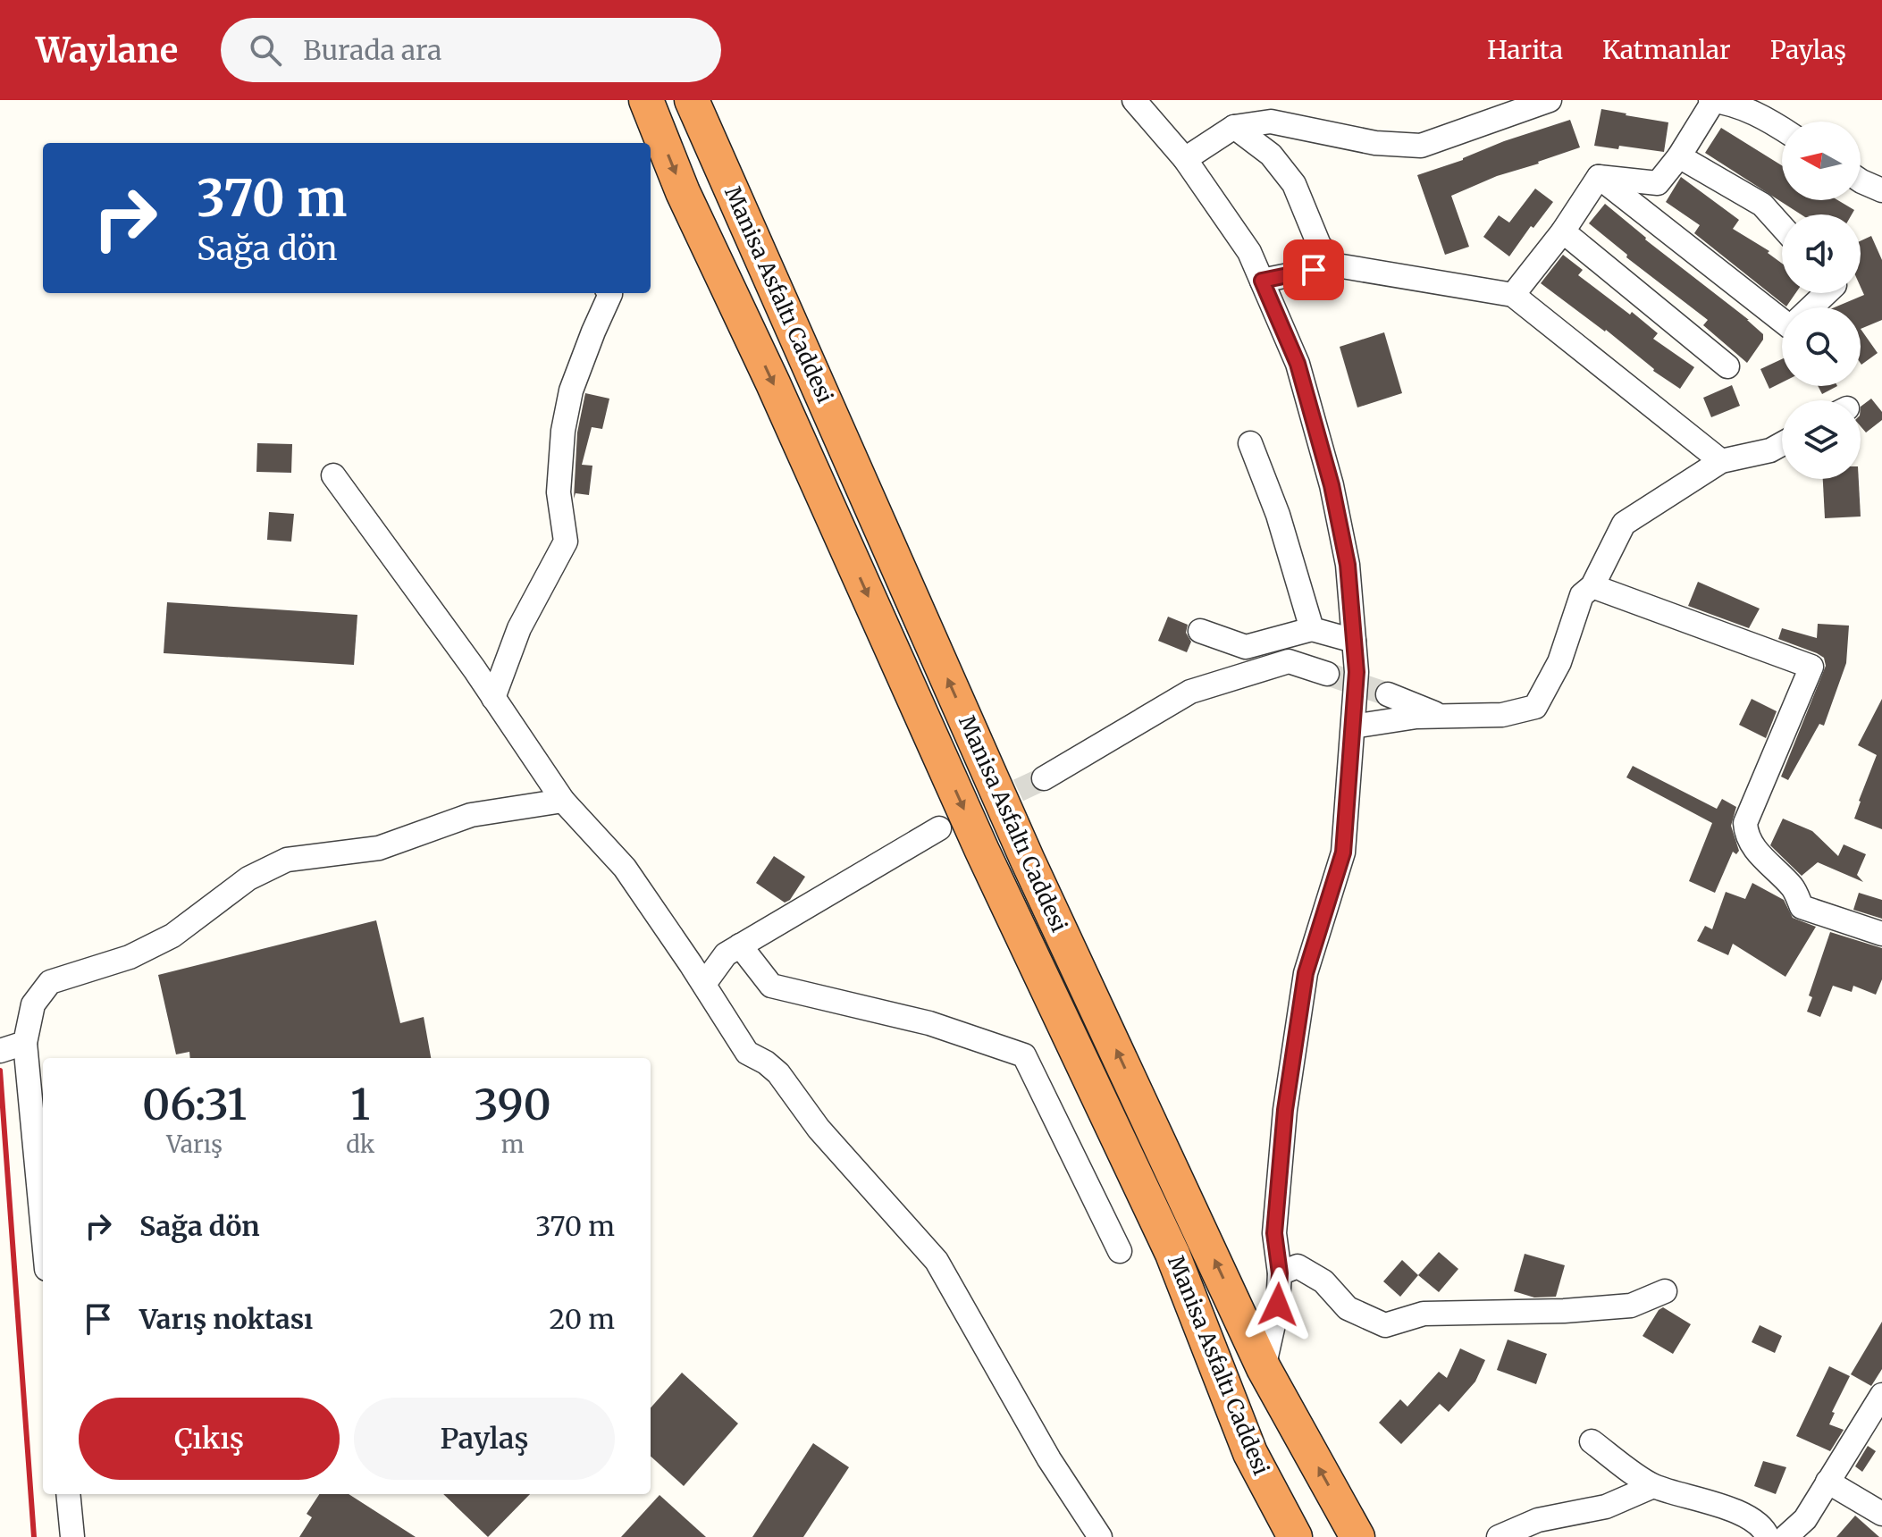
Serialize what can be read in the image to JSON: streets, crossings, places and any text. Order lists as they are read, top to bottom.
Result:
{
  "streets": {
    "highway": ["Manisa Asfaltı Caddesi"]
  },
  "north": "left",
  "page": {
    "header": "Waylane",
    "search": "Burada ara",
    "nav": ["Harita", "Katmanlar", "Paylaş"],
    "turn": ["370 m", "Sağa dön"],
    "eta": [
      "06:31",
      "Varış",
      "1",
      "dk",
      "390",
      "m"
    ],
    "list": [
      {
        "name": "Sağa dön",
        "value": "370 m"
      },
      {
        "name": "Varış noktası",
        "value": "20 m"
      }
    ],
    "buttons": ["Çıkış", "Paylaş"]
  }
}
